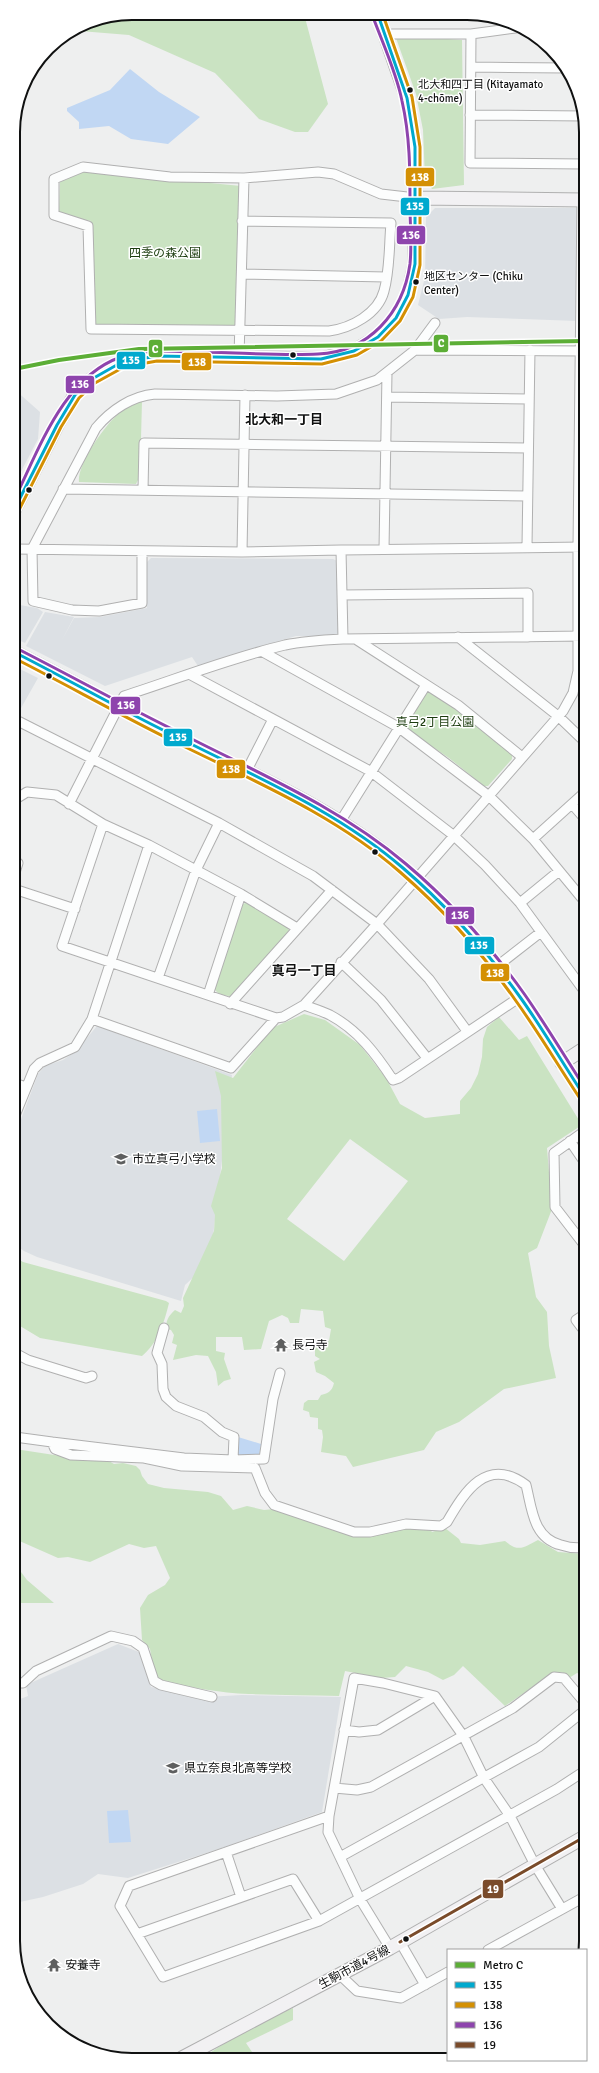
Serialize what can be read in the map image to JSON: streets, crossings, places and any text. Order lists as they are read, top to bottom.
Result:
{
  "streets": {
    "street": ["生駒市道4号線"]
  },
  "districts": ["北大和一丁目", "真弓一丁目"],
  "parks": ["四季の森公園", "真弓2丁目公園"],
  "places": {
    "other": ["北大和四丁目 (Kitayamato 4-chōme)", "地区センター (Chiku Center)"],
    "school or university": ["市立真弓小学校", "県立奈良北高等学校"],
    "temple": ["長弓寺", "安養寺"]
  },
  "lines": [
    "transit line 135",
    "transit line 138",
    "transit line 136",
    "metro line C",
    "transit line 19"
  ],
  "legend": [
    "Metro C",
    "135",
    "138",
    "136",
    "19"
  ]
}
